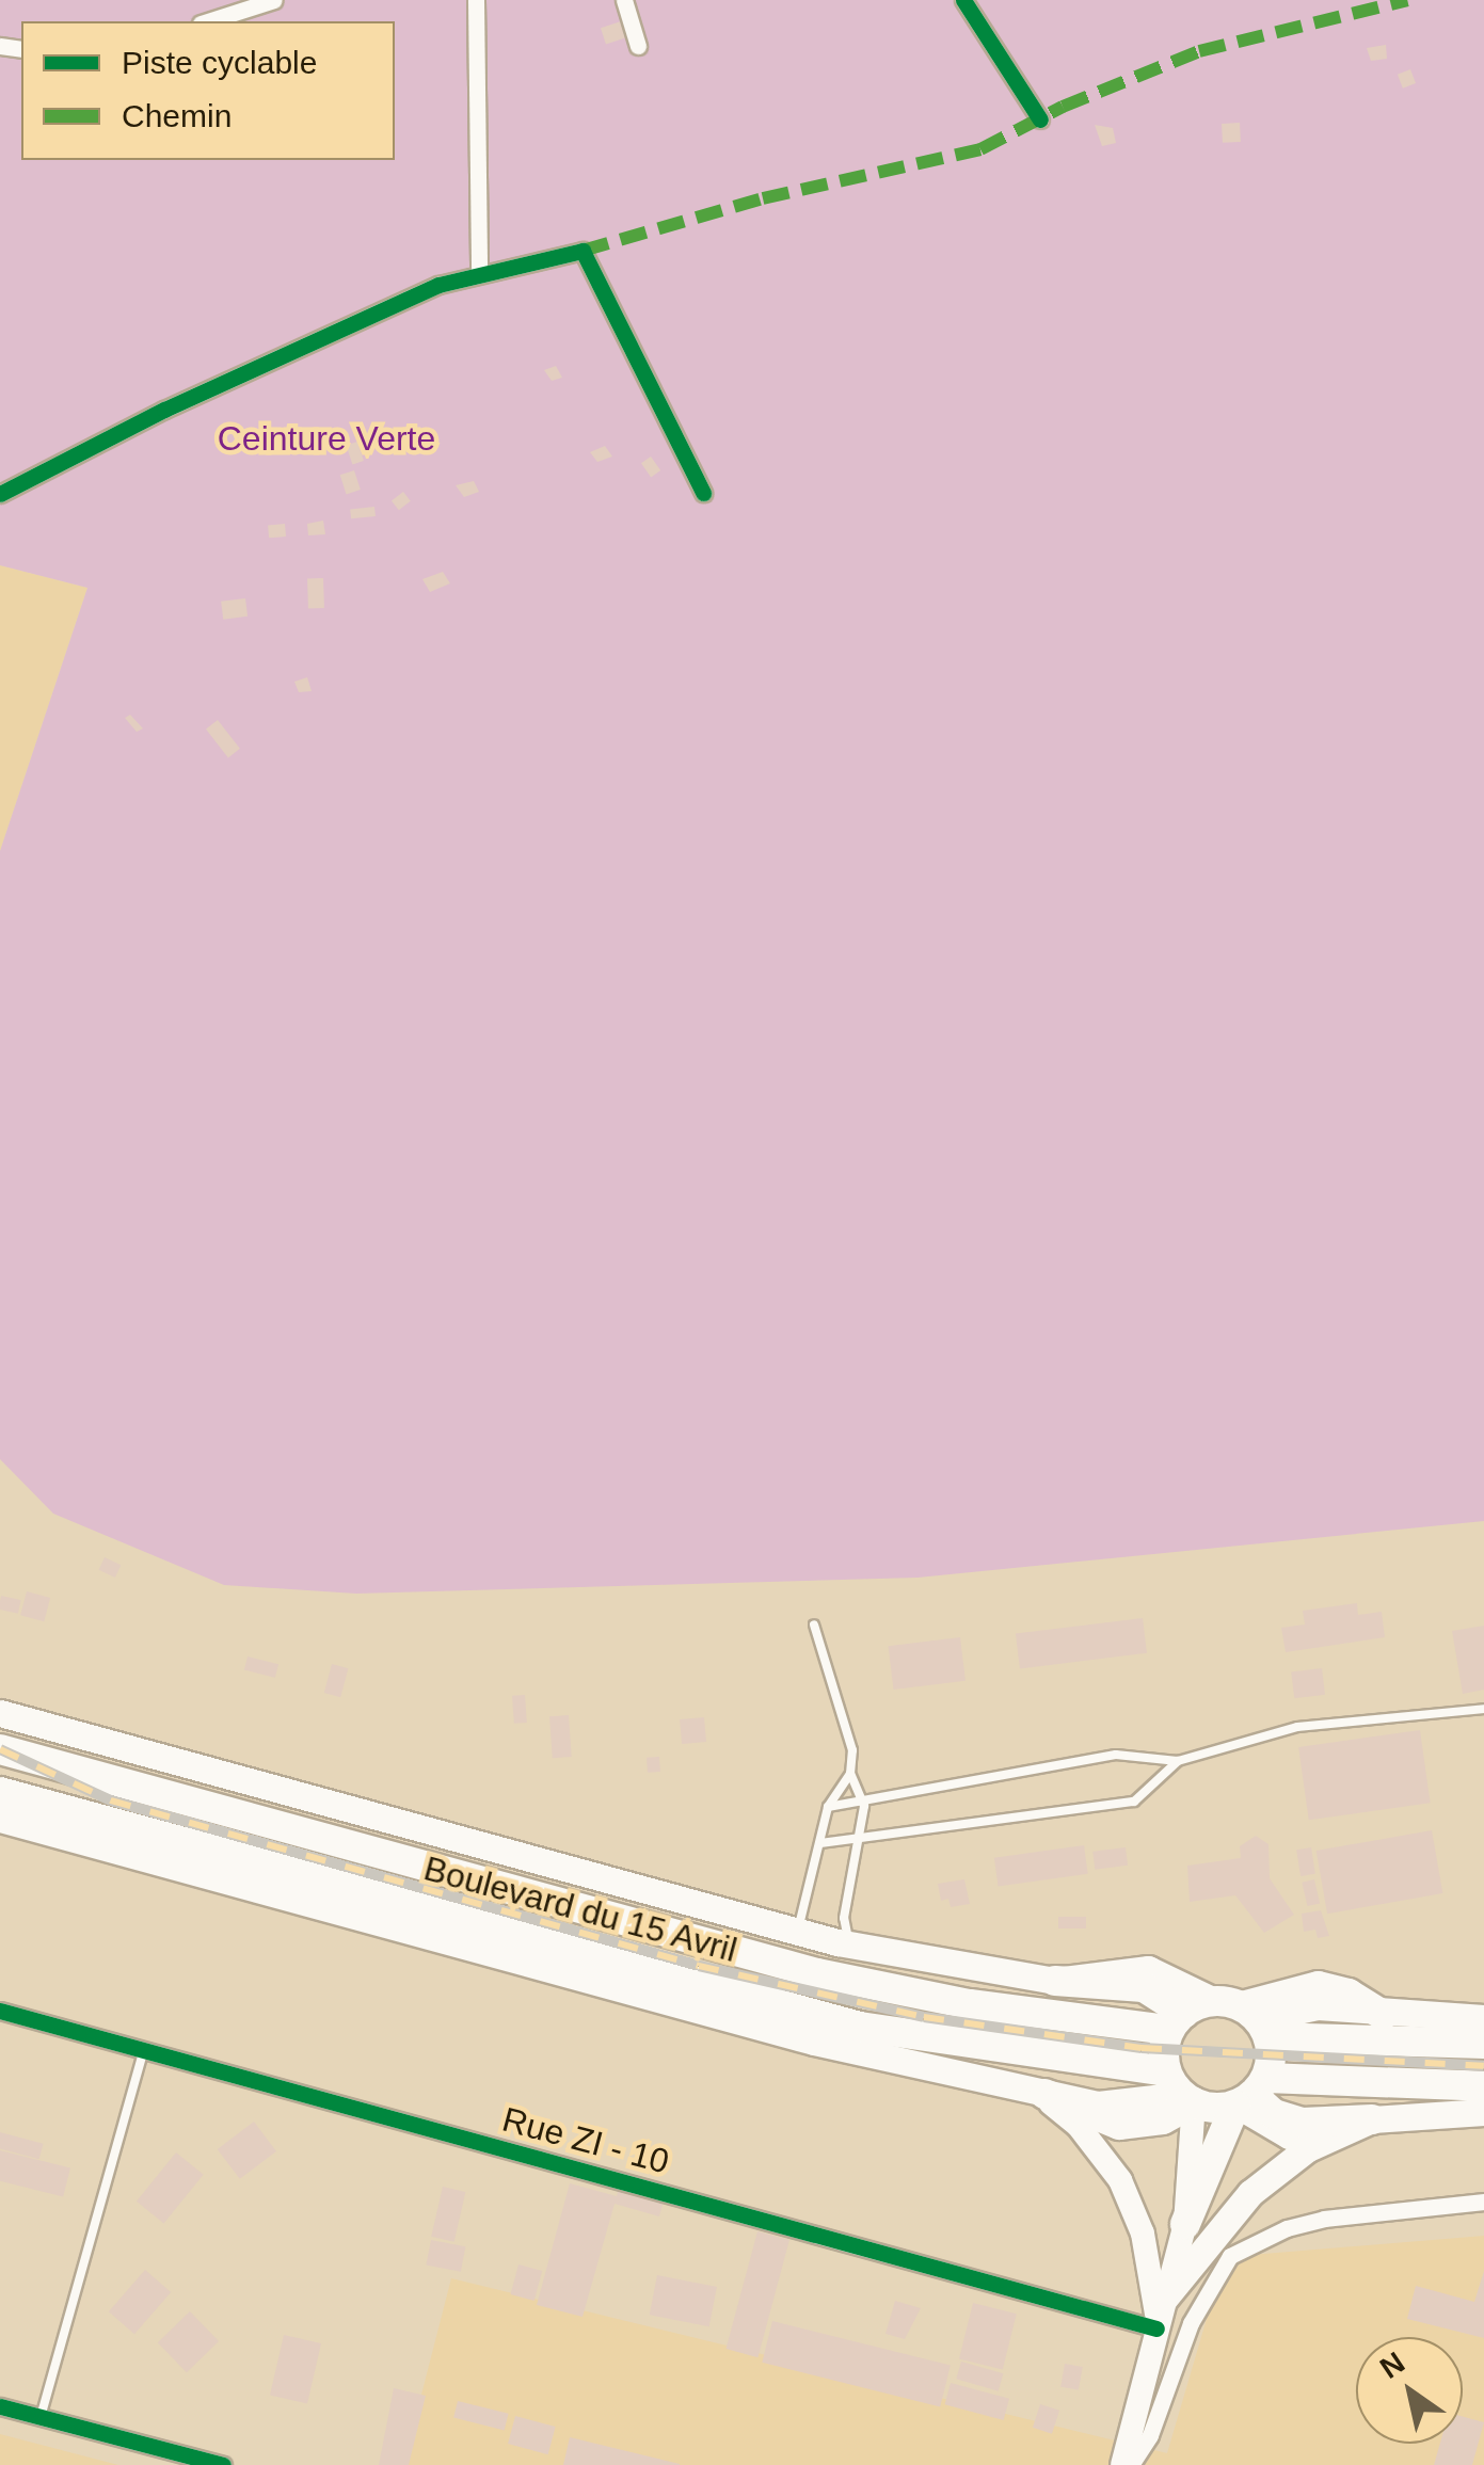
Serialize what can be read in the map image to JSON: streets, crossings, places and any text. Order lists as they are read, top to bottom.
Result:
{
  "streets": {
    "highway": ["Boulevard du 15 Avril"],
    "street": ["Rue ZI - 10"]
  },
  "parks": ["Ceinture Verte"],
  "legend": ["Piste cyclable", "Chemin"],
  "north": "top left"
}
